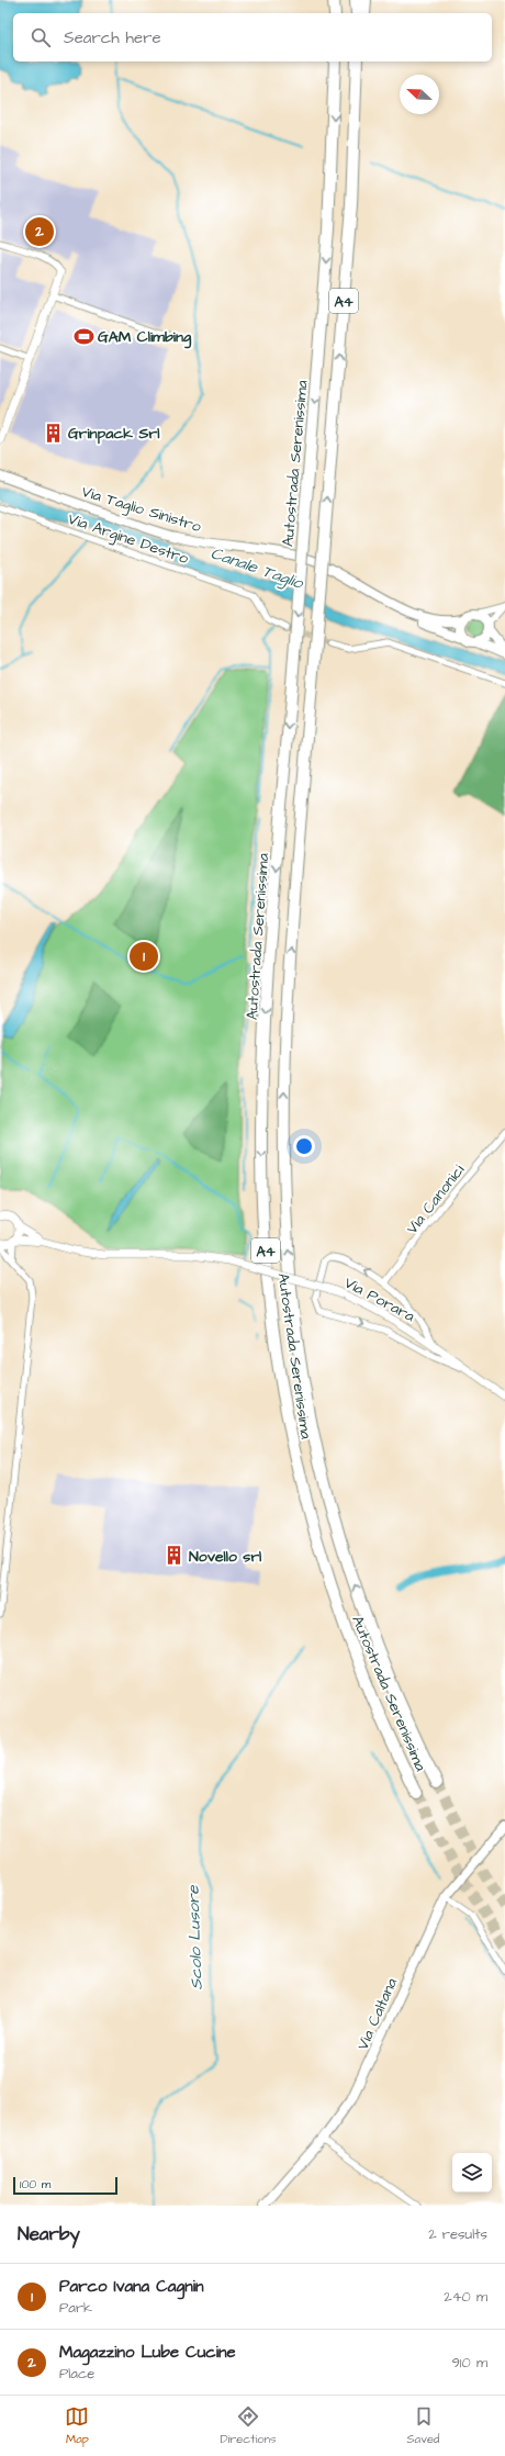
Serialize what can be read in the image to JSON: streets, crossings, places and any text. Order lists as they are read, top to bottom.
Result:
{
  "streets": {
    "highway": ["A4", "Autostrada Serenissima"],
    "main road": ["Via Taglio Sinistro", "Via Caltana"],
    "street": ["Via Argine Destro", "Via Canonici", "Via Porara"]
  },
  "water": ["Canale Taglio", "Scolo Lusore"],
  "places": {
    "sports": ["GAM Climbing"],
    "building": ["Grinpack Srl", "Novello srl"]
  },
  "scale_bar": "100 m",
  "north": "top left",
  "page": {
    "search": "Search here",
    "pins": ["2", "1"],
    "scale": "100 m",
    "heading": ["Nearby", "2 results"],
    "list": [
      {
        "mark": "1",
        "name": "Parco Ivana Cagnin",
        "note": "Park",
        "value": "240 m"
      },
      {
        "mark": "2",
        "name": "Magazzino Lube Cucine",
        "note": "Place",
        "value": "910 m"
      }
    ],
    "nav": ["Map", "Directions", "Saved"]
  }
}
